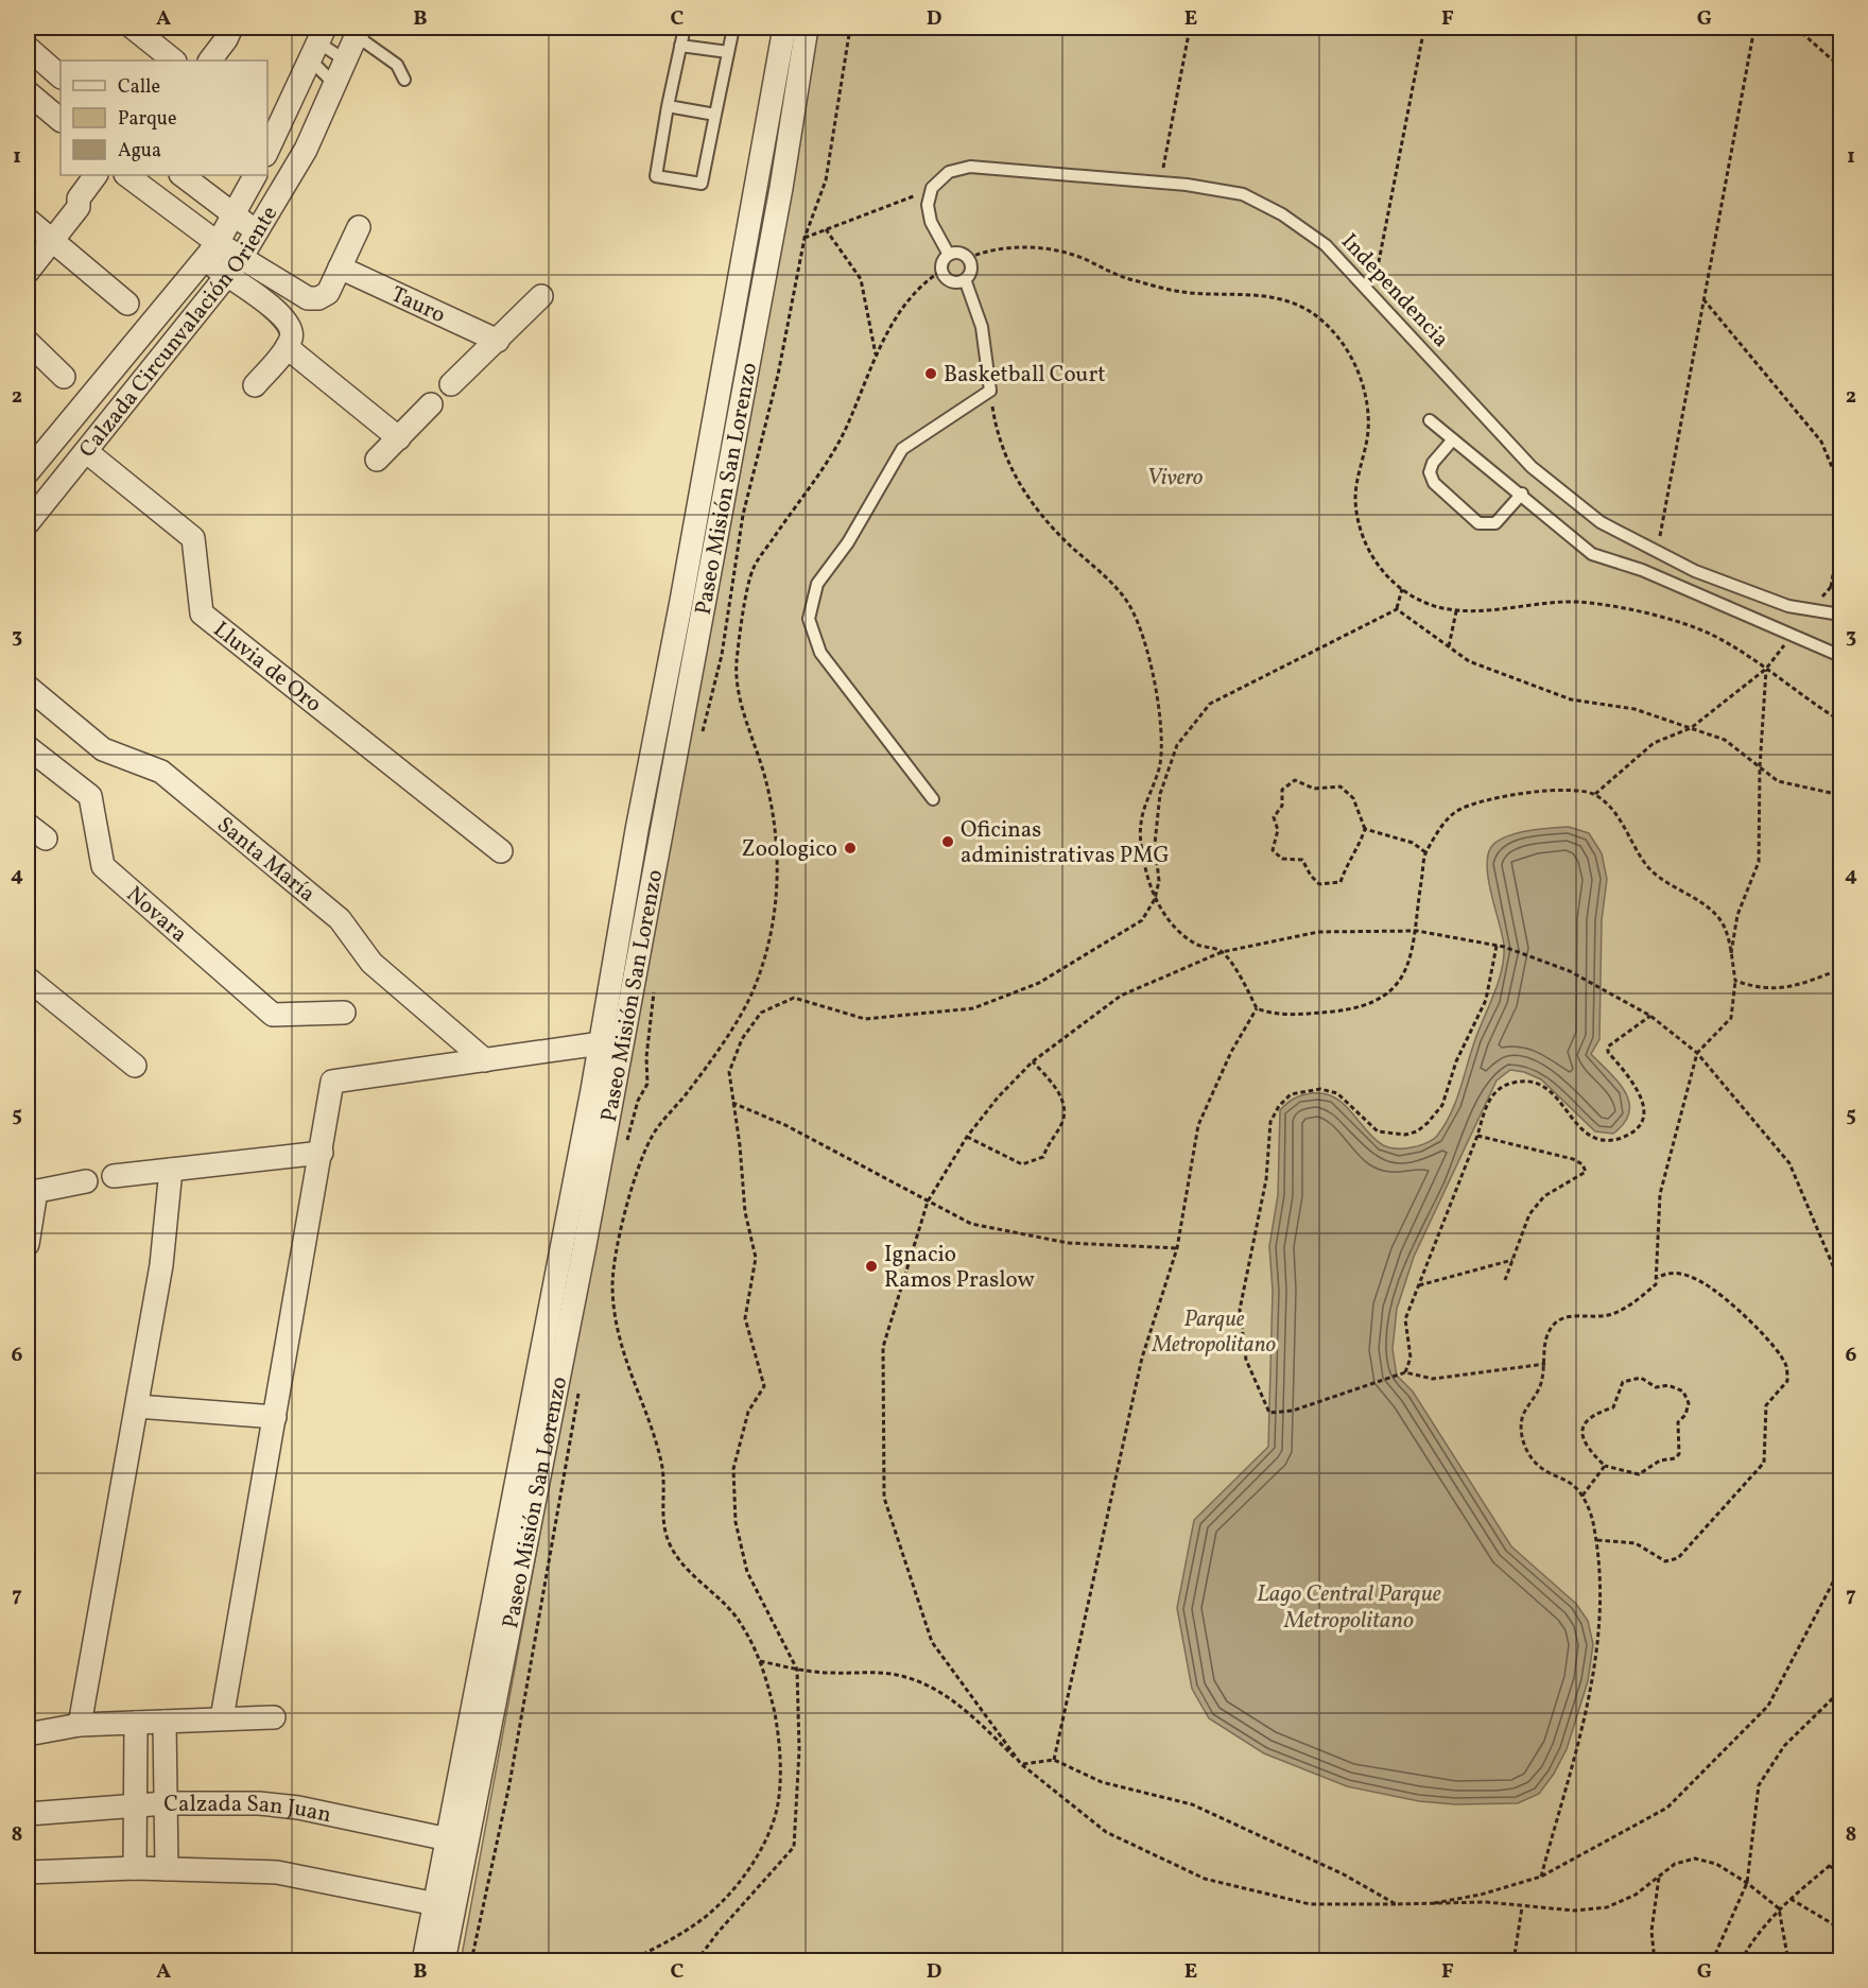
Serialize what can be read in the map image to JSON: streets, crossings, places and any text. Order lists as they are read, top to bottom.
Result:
{
  "streets": {
    "street": [
      "Tauro",
      "Calzada Circunvalación Oriente",
      "Paseo Misión San Lorenzo",
      "Lluvia de Oro",
      "Santa María",
      "Novara",
      "Calzada San Juan"
    ],
    "lane": ["Independencia"]
  },
  "crossings": [
    ["Calzada Circunvalación Oriente", "Lluvia de Oro"],
    ["Paseo Misión San Lorenzo", "Calzada San Juan"]
  ],
  "water": ["Lago Central Parque Metropolitano"],
  "parks": ["Vivero", "Parque Metropolitano"],
  "places": [
    "Basketball Court",
    "Oficinas administrativas PMG",
    "Zoologico",
    "Ignacio Ramos Praslow"
  ],
  "legend": ["Calle", "Parque", "Agua"],
  "grid": {
    "columns": [
      "A",
      "B",
      "C",
      "D",
      "E",
      "F",
      "G"
    ],
    "rows": [
      "1",
      "2",
      "3",
      "4",
      "5",
      "6",
      "7",
      "8"
    ]
  }
}
